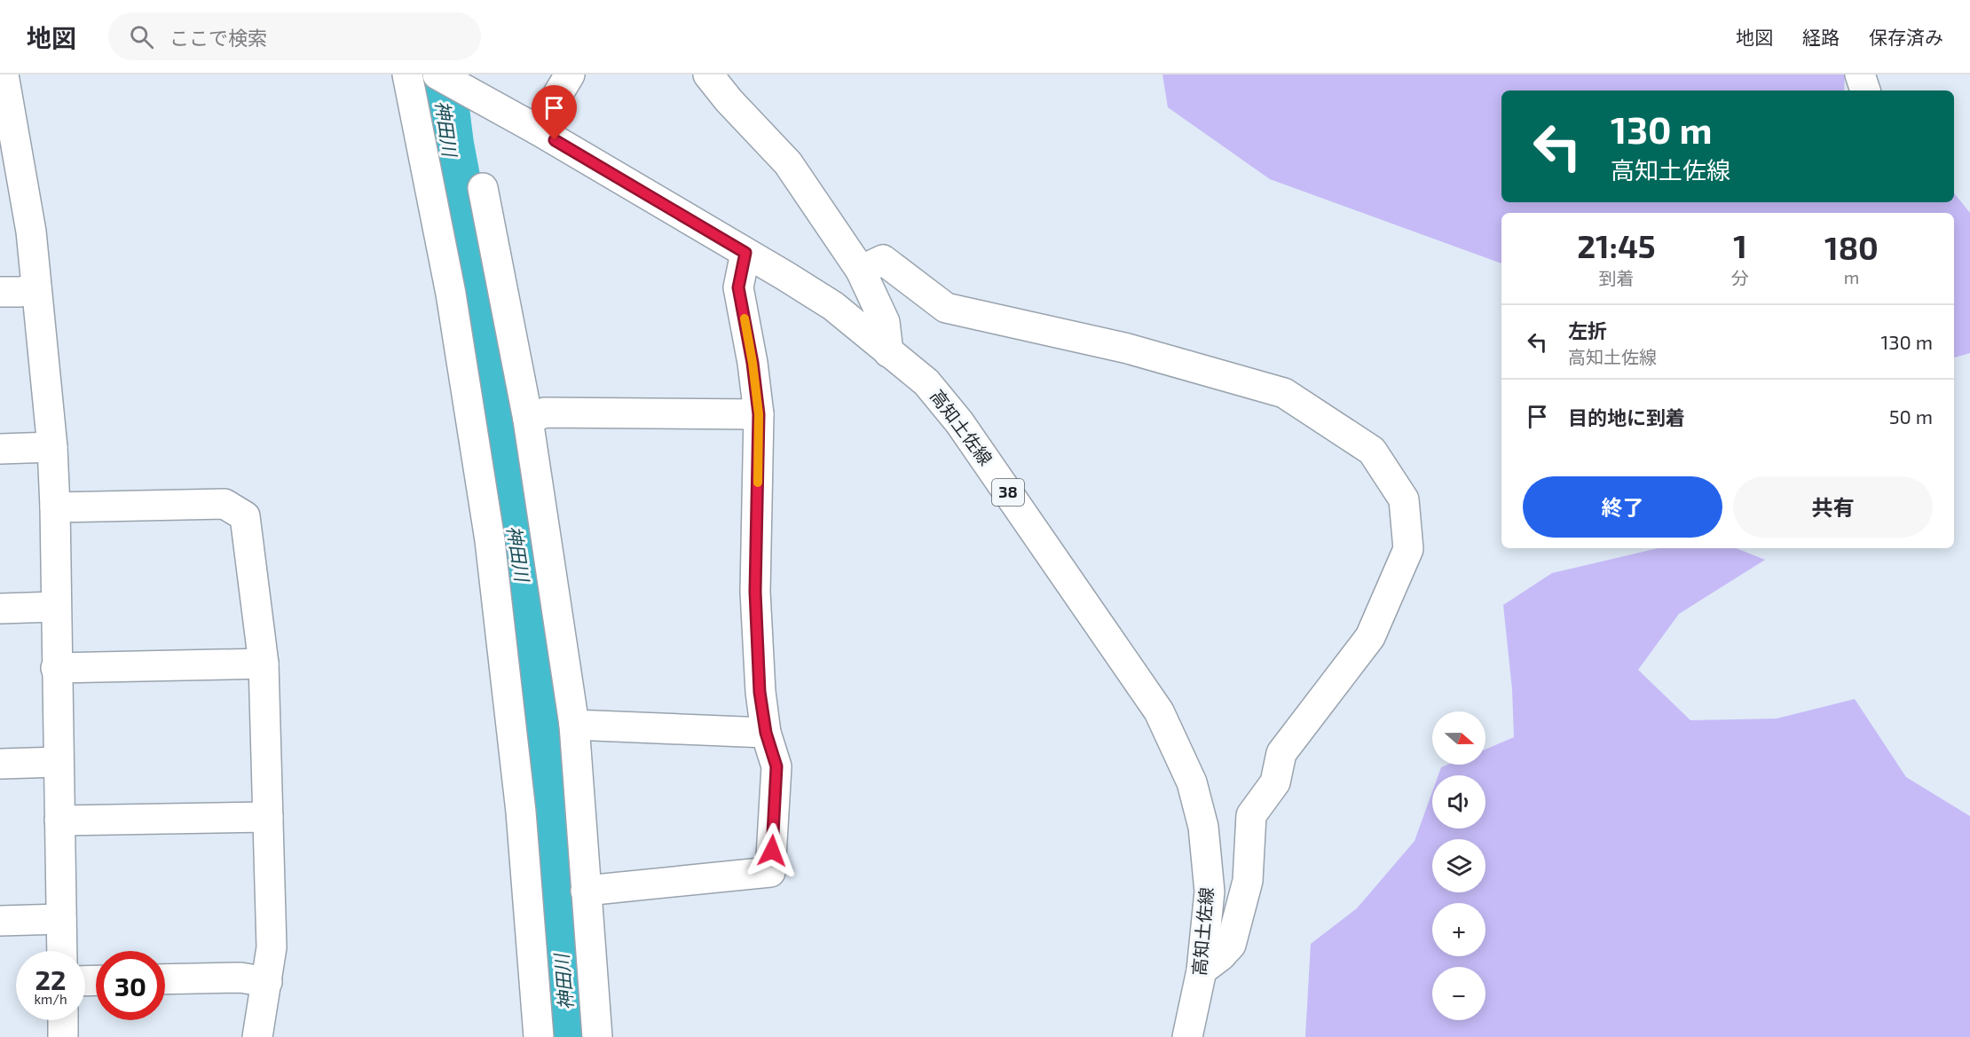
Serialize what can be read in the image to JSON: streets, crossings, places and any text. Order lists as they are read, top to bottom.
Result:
{
  "streets": {
    "street": ["高知土佐線", "38"]
  },
  "water": ["神田川"],
  "north": "right",
  "page": {
    "header": "地図",
    "search": "ここで検索",
    "nav": ["地図", "経路", "保存済み"],
    "turn": ["130 m", "高知土佐線"],
    "eta": [
      "21:45",
      "到着",
      "1",
      "分",
      "180",
      "m"
    ],
    "list": [
      {
        "name": "左折",
        "note": "高知土佐線",
        "value": "130 m"
      },
      {
        "name": "目的地に到着",
        "value": "50 m"
      }
    ],
    "buttons": ["終了", "共有"],
    "map_buttons": ["+", "−"],
    "speed": "22 km/h",
    "limit": "30"
  }
}
